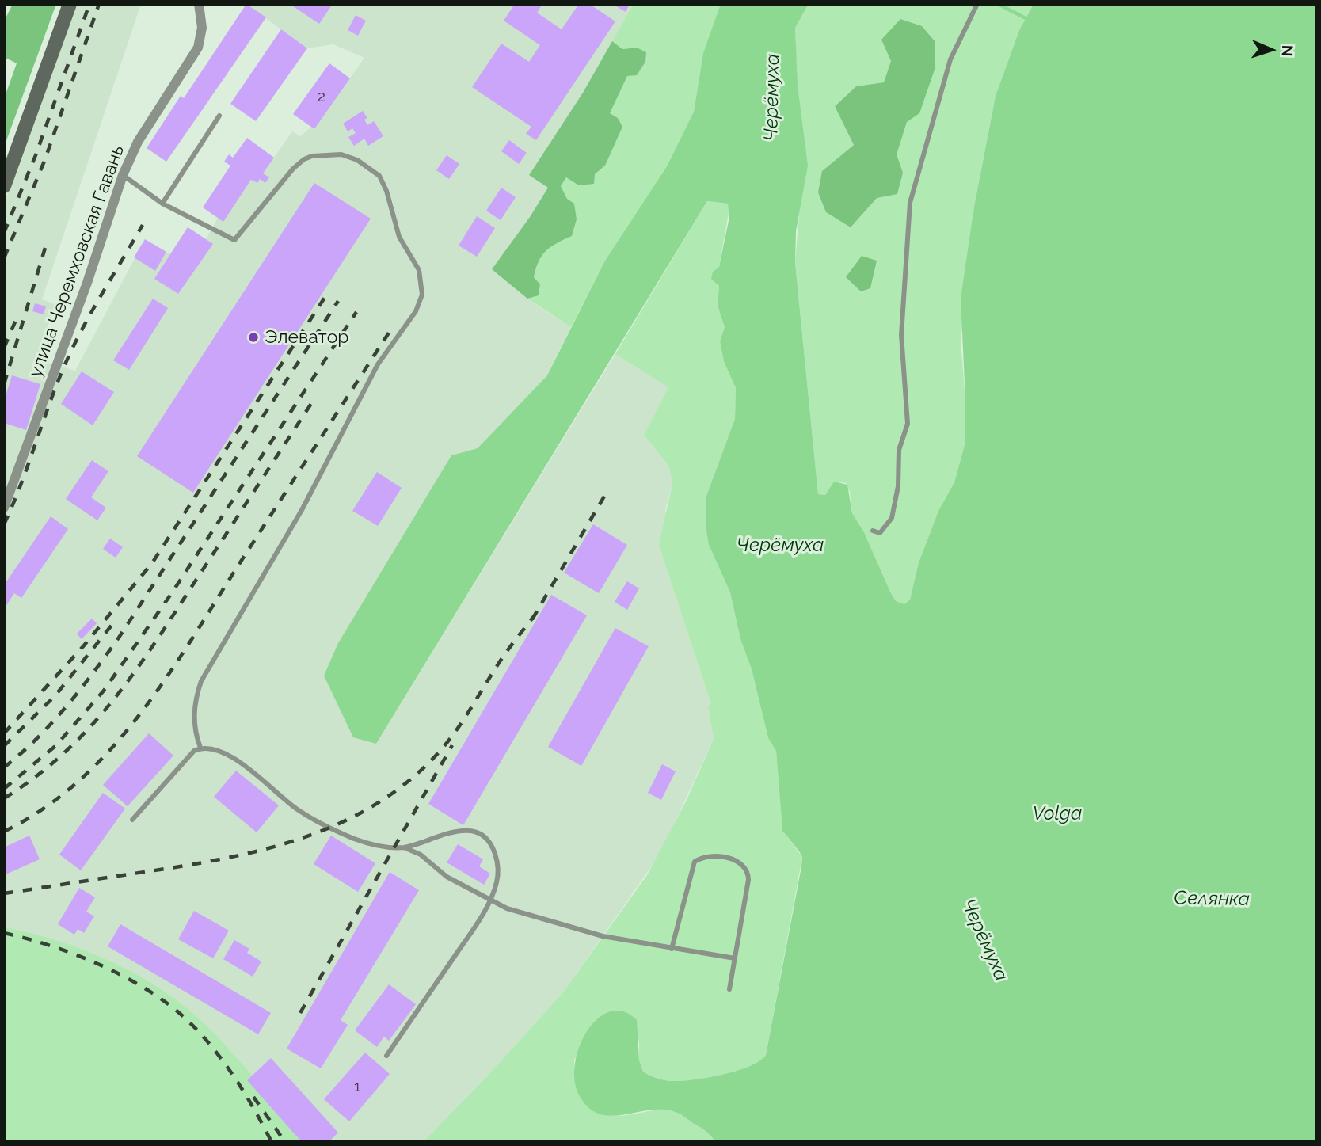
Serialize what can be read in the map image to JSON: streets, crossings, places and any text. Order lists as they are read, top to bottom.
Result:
{
  "streets": {
    "street": ["улица Черемховская Гавань"]
  },
  "water": ["Черёмуха", "Volga", "Селянка"],
  "places": ["Элеватор"],
  "house_numbers": ["2", "1"],
  "north": "right"
}
